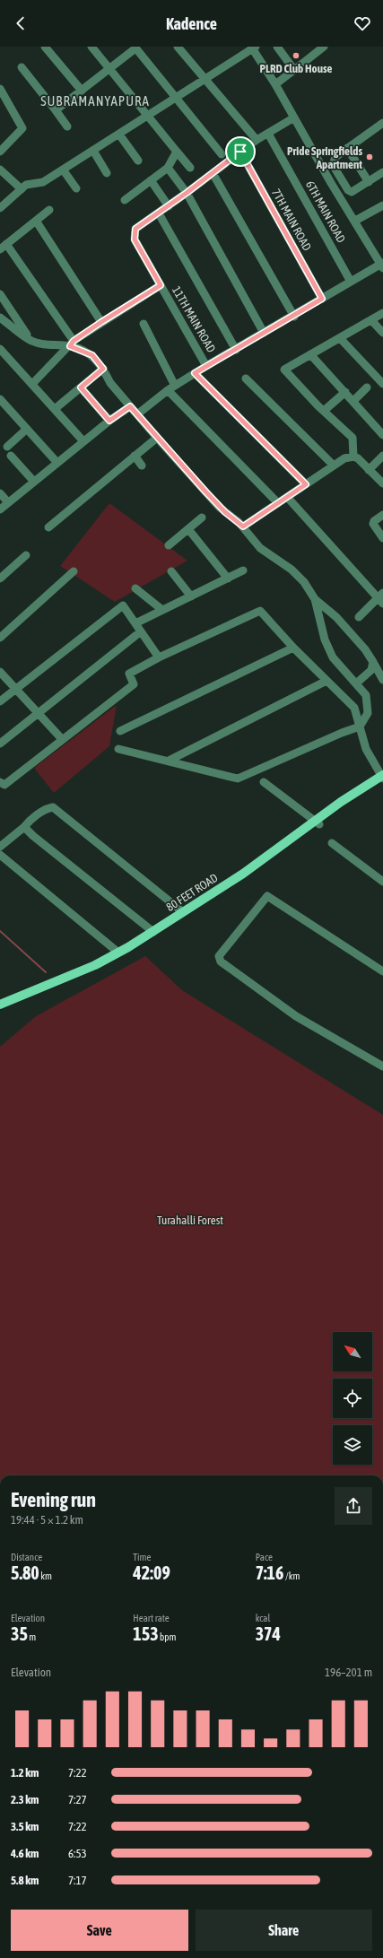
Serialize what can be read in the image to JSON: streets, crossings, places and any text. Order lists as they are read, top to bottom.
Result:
{
  "streets": {
    "main road": ["80 FEET ROAD"],
    "street": ["6TH MAIN ROAD", "7TH MAIN ROAD", "11TH MAIN ROAD"]
  },
  "districts": ["SUBRAMANYAPURA"],
  "parks": ["Turahalli Forest"],
  "places": ["PLRD Club House", "Pride Springfields Apartment"],
  "north": "top left",
  "page": {
    "header": "Kadence",
    "heading": ["Evening run", "19:44 · 5 × 1.2 km"],
    "stats": [
      ["Distance", "5.80 km"],
      ["Time", "42:09"],
      ["Pace", "7:16 /km"],
      ["Elevation", "35 m"],
      ["Heart rate", "153 bpm"],
      ["kcal", "374"]
    ],
    "chart": ["Elevation", "196–201 m"],
    "list": [
      {
        "name": "1.2 km",
        "note": "7:22"
      },
      {
        "name": "2.3 km",
        "note": "7:27"
      },
      {
        "name": "3.5 km",
        "note": "7:22"
      },
      {
        "name": "4.6 km",
        "note": "6:53"
      },
      {
        "name": "5.8 km",
        "note": "7:17"
      }
    ],
    "buttons": ["Save", "Share"]
  }
}
